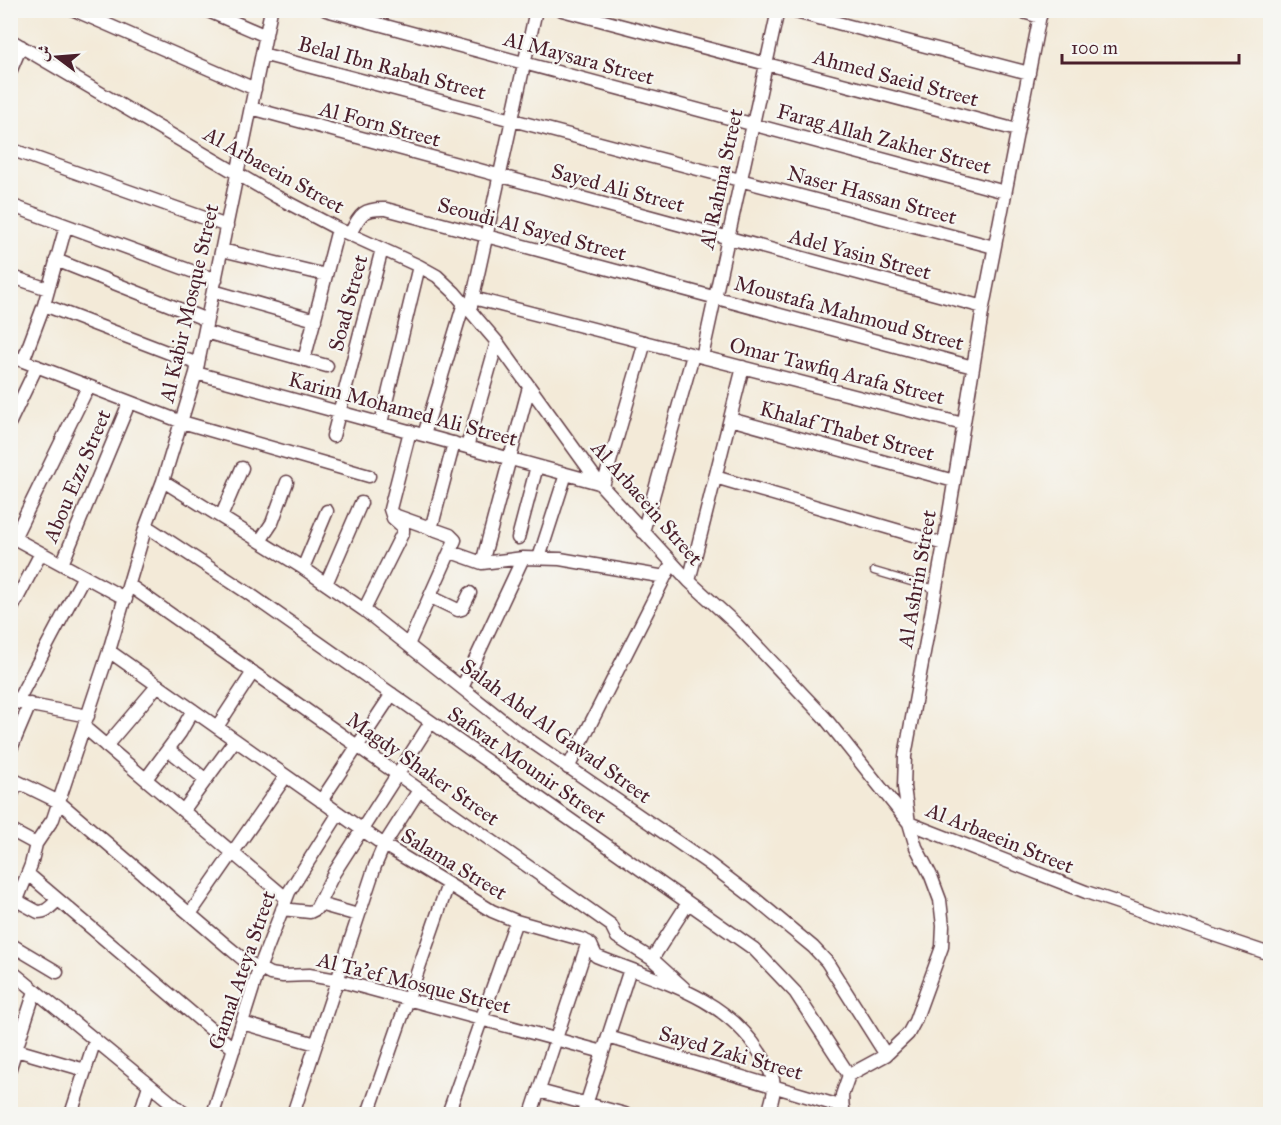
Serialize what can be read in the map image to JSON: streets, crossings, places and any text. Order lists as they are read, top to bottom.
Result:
{
  "streets": {
    "street": [
      "Al Maysara Street",
      "Belal Ibn Rabah Street",
      "Ahmed Saeid Street",
      "Al Forn Street",
      "Farag Allah Zakher Street",
      "Al Arbaeein Street",
      "Al Rahma Street",
      "Sayed Ali Street",
      "Naser Hassan Street",
      "Seoudi Al Sayed Street",
      "Adel Yasin Street",
      "Al Kabir Mosque Street",
      "Soad Street",
      "Moustafa Mahmoud Street",
      "Omar Tawfiq Arafa Street",
      "Karim Mohamed Ali Street",
      "Khalaf Thabet Street",
      "Abou Ezz Street",
      "Al Ashrin Street",
      "Salah Abd Al Gawad Street",
      "Safwat Mounir Street",
      "Magdy Shaker Street",
      "Salama Street",
      "Gamal Ateya Street",
      "Al Ta'ef Mosque Street",
      "Sayed Zaki Street"
    ]
  },
  "crossings": [
    ["Al Maysara Street", "Farag Allah Zakher Street"],
    ["Al Maysara Street", "Al Rahma Street"],
    ["Belal Ibn Rabah Street", "Al Rahma Street"],
    ["Belal Ibn Rabah Street", "Naser Hassan Street"],
    ["Belal Ibn Rabah Street", "Al Kabir Mosque Street"],
    ["Ahmed Saeid Street", "Al Rahma Street"],
    ["Ahmed Saeid Street", "Al Ashrin Street"],
    ["Al Forn Street", "Sayed Ali Street"],
    ["Al Forn Street", "Al Kabir Mosque Street"],
    ["Farag Allah Zakher Street", "Al Rahma Street"],
    ["Farag Allah Zakher Street", "Al Ashrin Street"],
    ["Al Arbaeein Street", "Al Rahma Street"],
    ["Al Arbaeein Street", "Seoudi Al Sayed Street"],
    ["Al Arbaeein Street", "Al Kabir Mosque Street"],
    ["Al Arbaeein Street", "Soad Street"],
    ["Al Arbaeein Street", "Omar Tawfiq Arafa Street"],
    ["Al Arbaeein Street", "Karim Mohamed Ali Street"],
    ["Al Arbaeein Street", "Al Ashrin Street"],
    ["Al Rahma Street", "Sayed Ali Street"],
    ["Al Rahma Street", "Naser Hassan Street"],
    ["Al Rahma Street", "Seoudi Al Sayed Street"],
    ["Al Rahma Street", "Adel Yasin Street"],
    ["Al Rahma Street", "Moustafa Mahmoud Street"],
    ["Al Rahma Street", "Omar Tawfiq Arafa Street"],
    ["Sayed Ali Street", "Adel Yasin Street"],
    ["Naser Hassan Street", "Al Ashrin Street"],
    ["Seoudi Al Sayed Street", "Moustafa Mahmoud Street"],
    ["Adel Yasin Street", "Al Ashrin Street"],
    ["Al Kabir Mosque Street", "Karim Mohamed Ali Street"],
    ["Al Kabir Mosque Street", "Salah Abd Al Gawad Street"],
    ["Al Kabir Mosque Street", "Safwat Mounir Street"],
    ["Al Kabir Mosque Street", "Magdy Shaker Street"],
    ["Al Kabir Mosque Street", "Salama Street"],
    ["Al Kabir Mosque Street", "Al Ta'ef Mosque Street"],
    ["Soad Street", "Karim Mohamed Ali Street"],
    ["Moustafa Mahmoud Street", "Al Ashrin Street"],
    ["Omar Tawfiq Arafa Street", "Al Ashrin Street"],
    ["Khalaf Thabet Street", "Al Ashrin Street"],
    ["Al Ashrin Street", "Salah Abd Al Gawad Street"],
    ["Al Ashrin Street", "Safwat Mounir Street"],
    ["Magdy Shaker Street", "Salama Street"],
    ["Salama Street", "Gamal Ateya Street"],
    ["Salama Street", "Sayed Zaki Street"],
    ["Gamal Ateya Street", "Al Ta'ef Mosque Street"]
  ],
  "scale_bar": "100 m",
  "north": "left"
}
